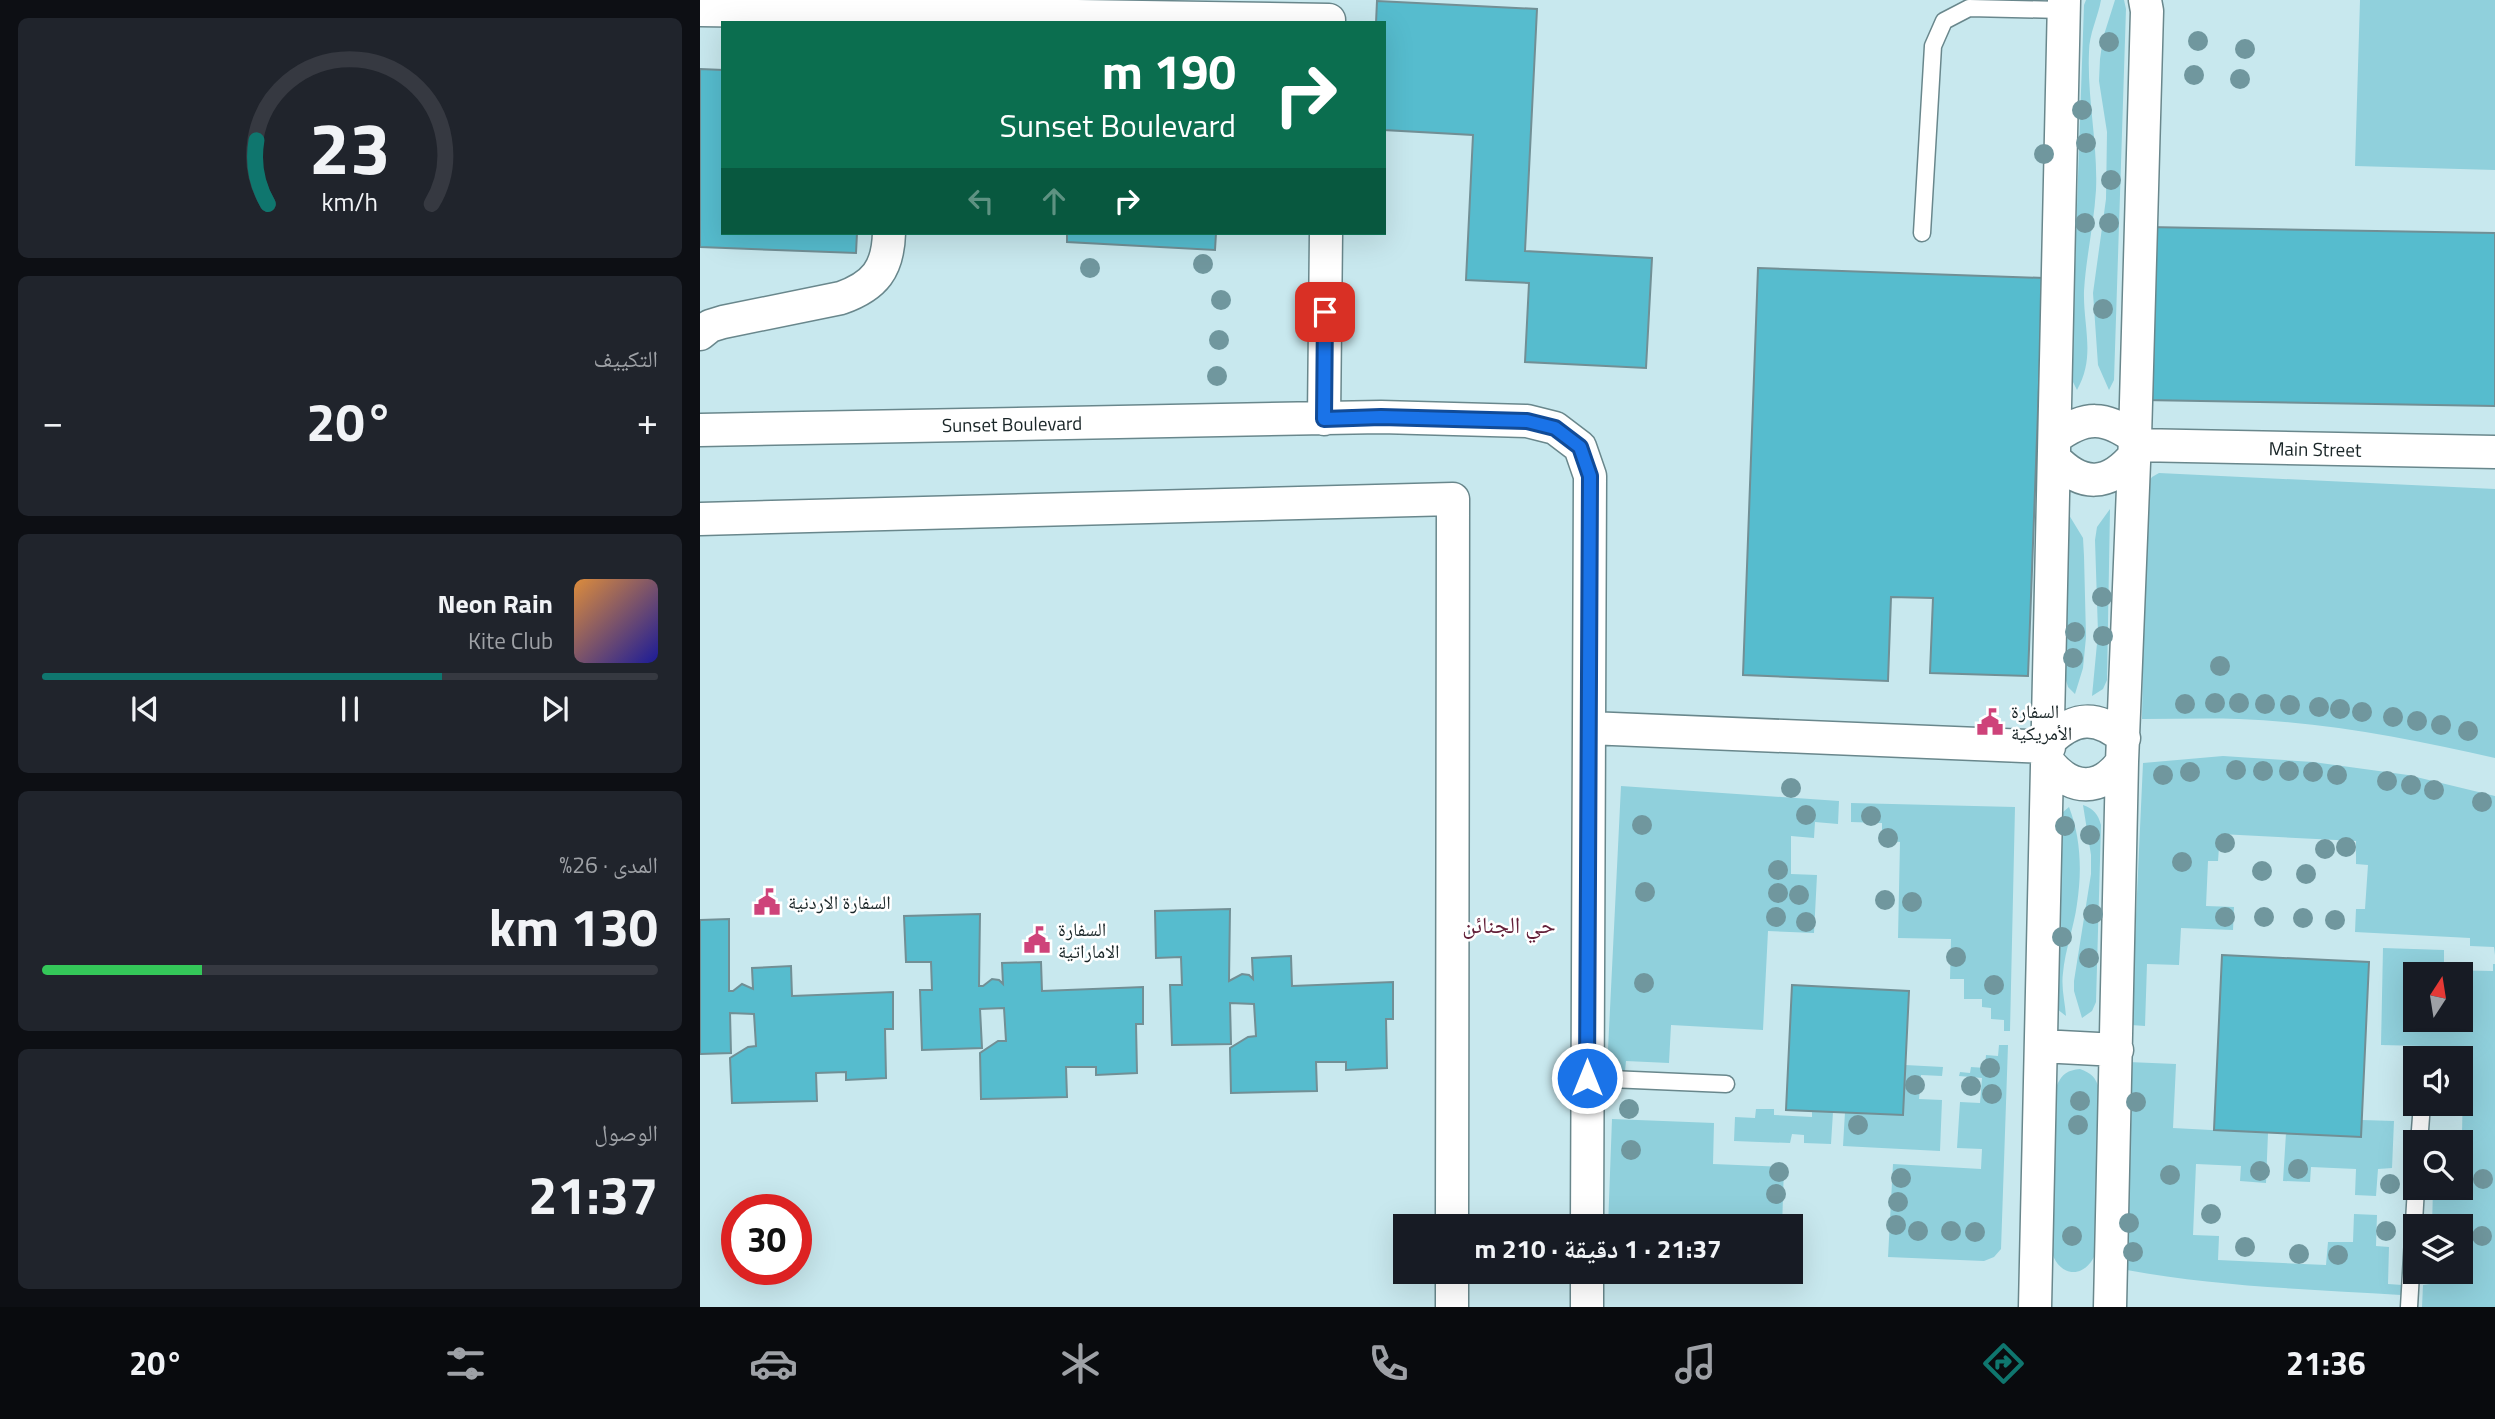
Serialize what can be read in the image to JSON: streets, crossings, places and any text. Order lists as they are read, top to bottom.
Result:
{
  "streets": {
    "street": ["Sunset Boulevard", "Main Street"]
  },
  "districts": ["حي الجنائن"],
  "places": {
    "public building": ["السفارة الأمريكية", "السفارة الاردنية", "السفارة الاماراتية"]
  },
  "north": "top",
  "page": {
    "turn": ["190 m", "Sunset Boulevard"],
    "tile": [
      "التكييف",
      ["المدى · 26%", "130 km"],
      ["الوصول", "21:37"]
    ],
    "heat": ["−", "20°", "+"],
    "song": ["Neon Rain", "Kite Club"],
    "limit": "30",
    "trip": "21:37 · 1 دقيقة · 210 m",
    "tabs": ["21:36", "20°"],
    "gauge": ["23", "km/h"]
  }
}
